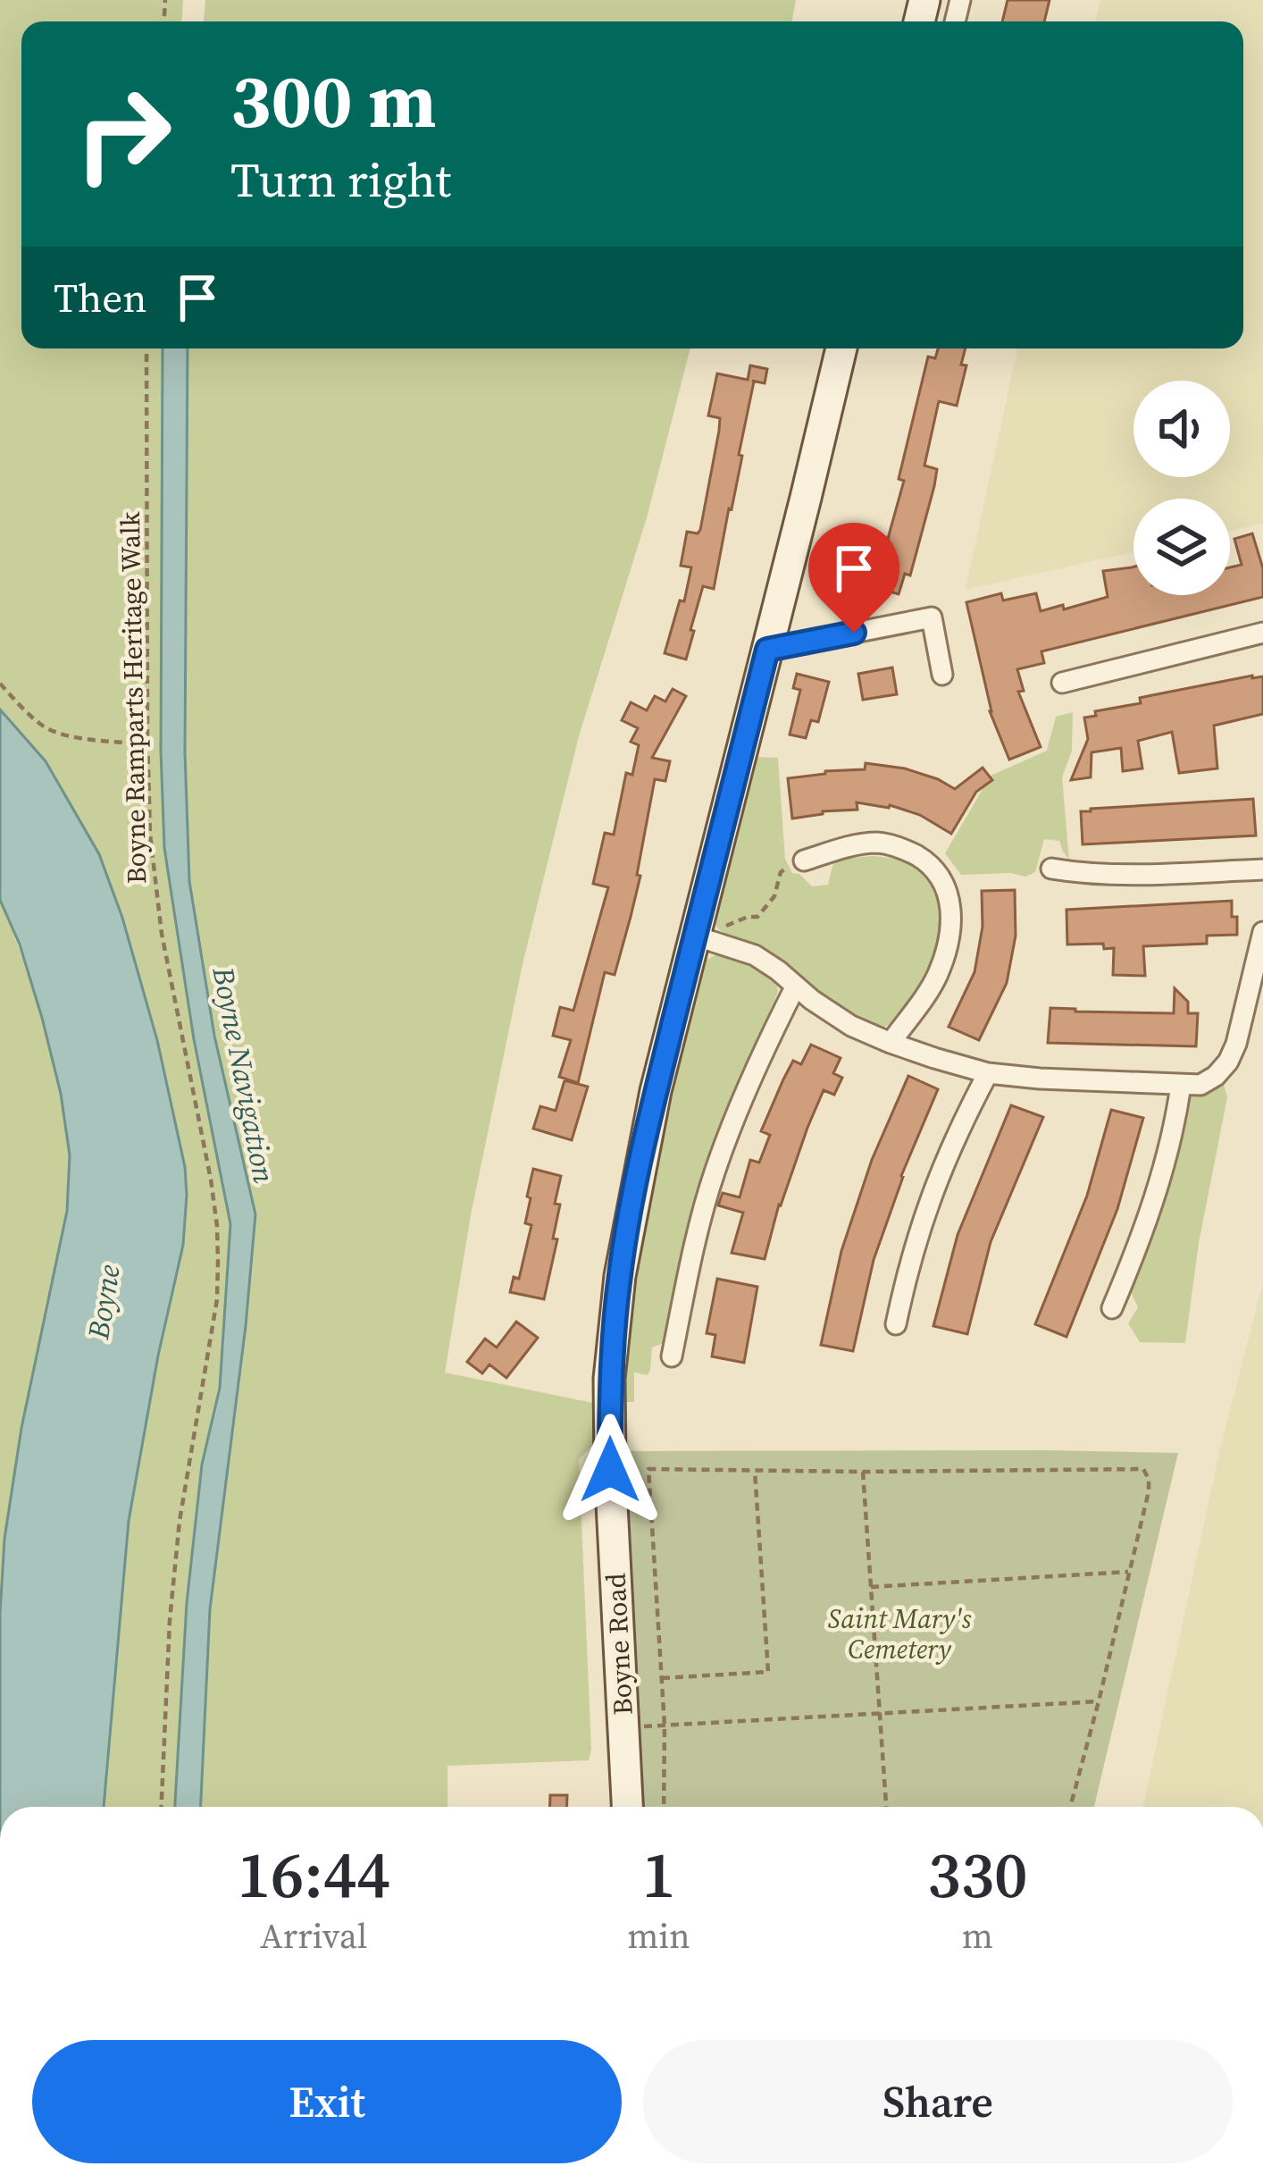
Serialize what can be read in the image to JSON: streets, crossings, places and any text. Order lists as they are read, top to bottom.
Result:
{
  "streets": {
    "street": ["Boyne Road"],
    "path": ["Boyne Ramparts Heritage Walk"]
  },
  "water": ["Boyne Navigation", "Boyne"],
  "parks": ["Saint Mary's Cemetery"],
  "page": {
    "turn": ["300 m", "Turn right"],
    "then": "Then",
    "eta": [
      "16:44",
      "Arrival",
      "1",
      "min",
      "330",
      "m"
    ],
    "buttons": ["Exit", "Share"]
  }
}
